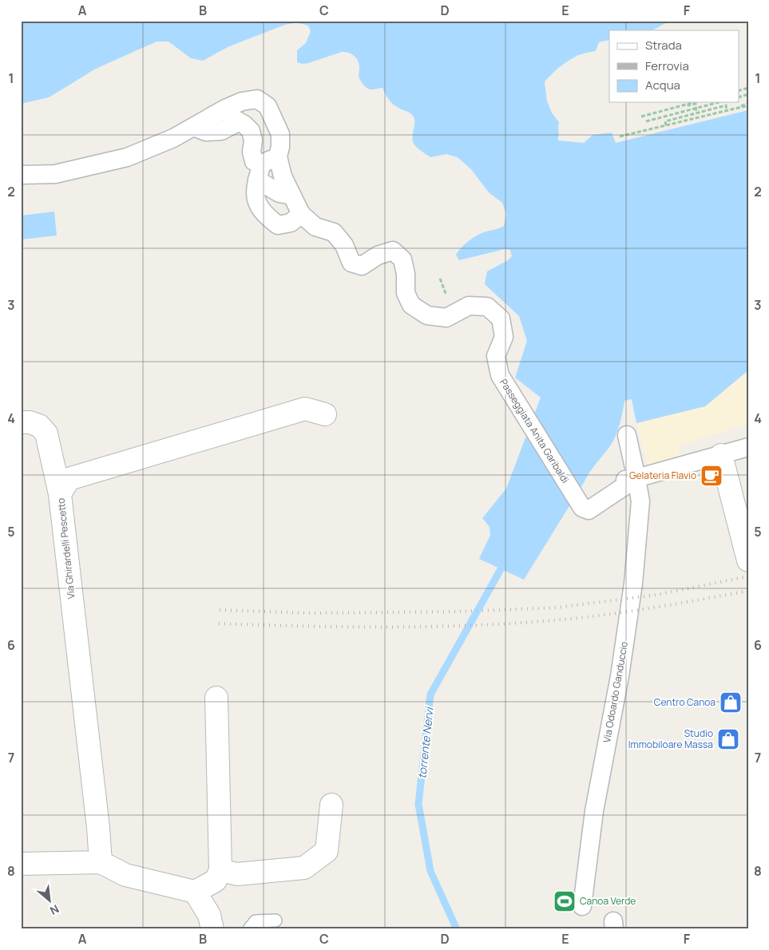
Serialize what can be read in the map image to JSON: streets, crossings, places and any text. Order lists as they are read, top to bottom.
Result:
{
  "streets": {
    "street": ["Passeggiata Anita Garibaldi", "Via Ghirardelli Pescetto", "Via Odoardo Ganduccio"]
  },
  "crossings": [
    ["Passeggiata Anita Garibaldi", "Via Odoardo Ganduccio"]
  ],
  "water": ["torrente Nervi"],
  "places": {
    "cafe": ["Gelateria Flavio"],
    "shop": ["Centro Canoa", "Studio Immobiloare Massa"],
    "sports": ["Canoa Verde"]
  },
  "legend": ["Strada", "Ferrovia", "Acqua"],
  "north": "bottom right",
  "grid": {
    "columns": [
      "A",
      "B",
      "C",
      "D",
      "E",
      "F"
    ],
    "rows": [
      "1",
      "2",
      "3",
      "4",
      "5",
      "6",
      "7",
      "8"
    ]
  }
}
